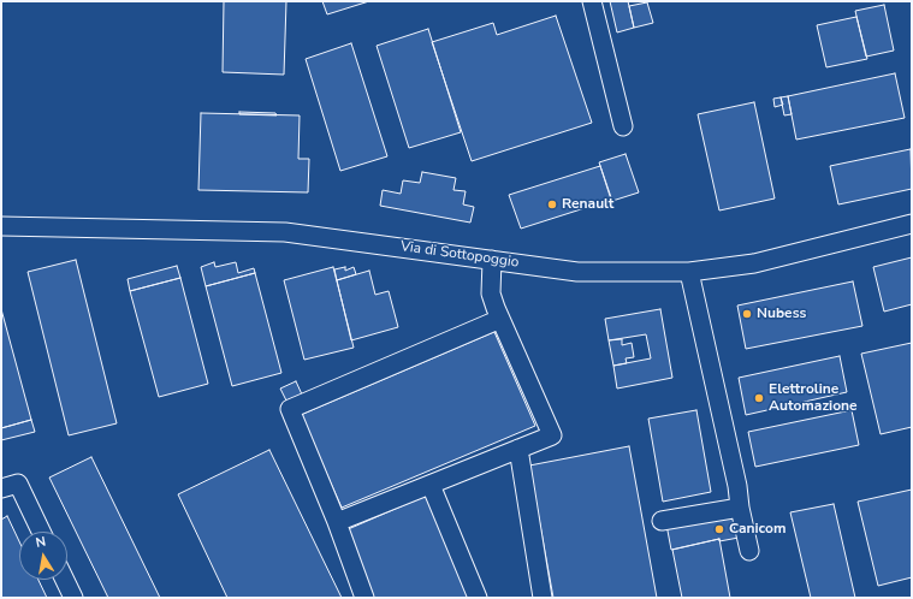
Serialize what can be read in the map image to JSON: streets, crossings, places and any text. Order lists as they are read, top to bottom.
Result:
{
  "streets": {
    "street": ["Via di Sottopoggio"]
  },
  "places": [
    "Renault",
    "Nubess",
    "Elettroline Automazione",
    "Canicom"
  ],
  "north": "top"
}
